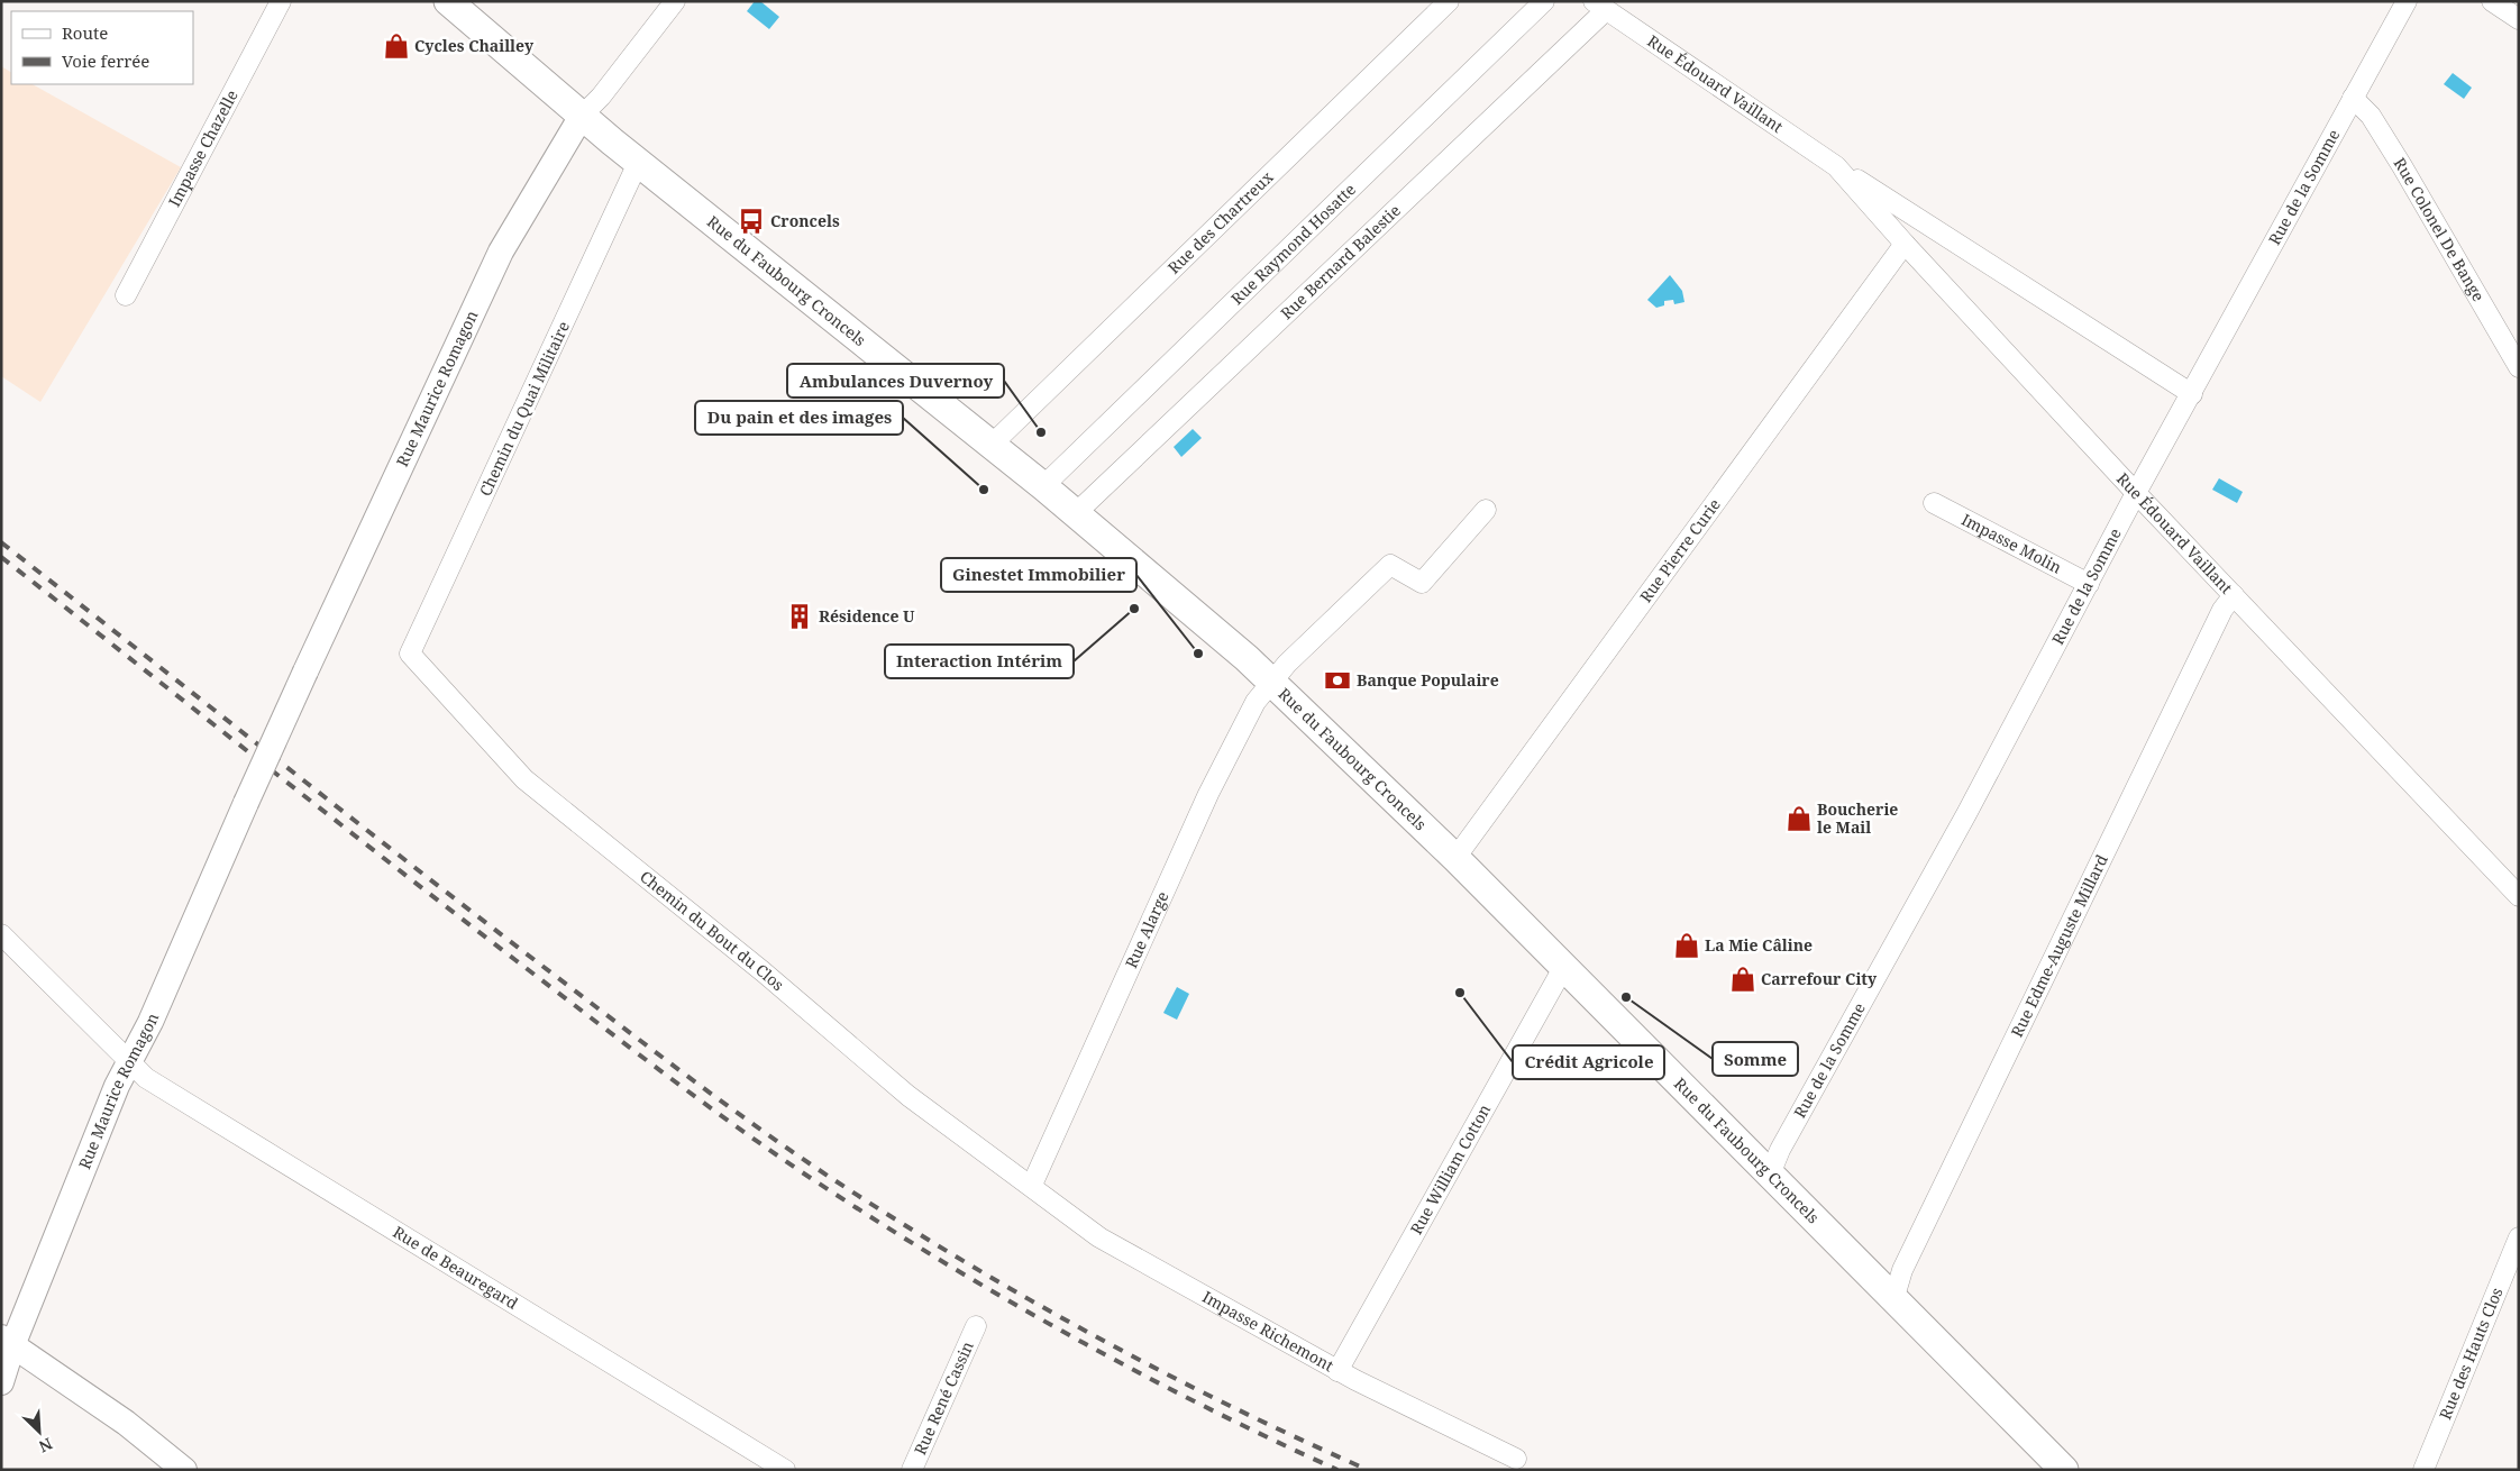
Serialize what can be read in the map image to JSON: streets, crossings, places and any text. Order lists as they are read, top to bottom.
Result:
{
  "streets": {
    "main road": ["Rue du Faubourg Croncels"],
    "street": [
      "Rue Édouard Vaillant",
      "Impasse Chazelle",
      "Rue de la Somme",
      "Rue des Chartreux",
      "Rue Colonel De Bange",
      "Rue Raymond Hosatte",
      "Rue Bernard Balestie",
      "Rue Maurice Romagon",
      "Chemin du Quai Militaire",
      "Impasse Molin",
      "Rue Pierre Curie",
      "Chemin du Bout du Clos",
      "Rue Alarge",
      "Rue Edme-Auguste Millard",
      "Rue William Cotton",
      "Rue de Beauregard",
      "Impasse Richemont",
      "Rue des Hauts Clos",
      "Rue René Cassin"
    ]
  },
  "crossings": [
    ["Rue Édouard Vaillant", "Rue de la Somme"],
    ["Rue Édouard Vaillant", "Rue Bernard Balestie"],
    ["Rue Édouard Vaillant", "Rue Pierre Curie"],
    ["Rue Édouard Vaillant", "Rue Edme-Auguste Millard"],
    ["Rue de la Somme", "Rue Colonel De Bange"],
    ["Rue de la Somme", "Rue du Faubourg Croncels"],
    ["Rue de la Somme", "Impasse Molin"],
    ["Rue des Chartreux", "Rue du Faubourg Croncels"],
    ["Rue Raymond Hosatte", "Rue du Faubourg Croncels"],
    ["Rue Bernard Balestie", "Rue du Faubourg Croncels"],
    ["Rue du Faubourg Croncels", "Rue Maurice Romagon"],
    ["Rue du Faubourg Croncels", "Chemin du Quai Militaire"],
    ["Rue du Faubourg Croncels", "Rue Pierre Curie"],
    ["Rue du Faubourg Croncels", "Rue Alarge"],
    ["Rue du Faubourg Croncels", "Rue Edme-Auguste Millard"],
    ["Rue du Faubourg Croncels", "Rue William Cotton"],
    ["Rue Maurice Romagon", "Rue de Beauregard"],
    ["Chemin du Quai Militaire", "Chemin du Bout du Clos"],
    ["Chemin du Bout du Clos", "Rue Alarge"],
    ["Chemin du Bout du Clos", "Impasse Richemont"],
    ["Rue Alarge", "Impasse Richemont"],
    ["Rue William Cotton", "Impasse Richemont"]
  ],
  "places": {
    "shop": [
      "Cycles Chailley",
      "Boucherie le Mail",
      "La Mie Câline",
      "Carrefour City"
    ],
    "bus stop": ["Croncels"],
    "other": [
      "Ambulances Duvernoy",
      "Du pain et des images",
      "Interaction Intérim",
      "Ginestet Immobilier",
      "Crédit Agricole",
      "Somme"
    ],
    "building": ["Résidence U"],
    "bank": ["Banque Populaire"]
  },
  "legend": ["Route", "Voie ferrée"],
  "north": "bottom right"
}
